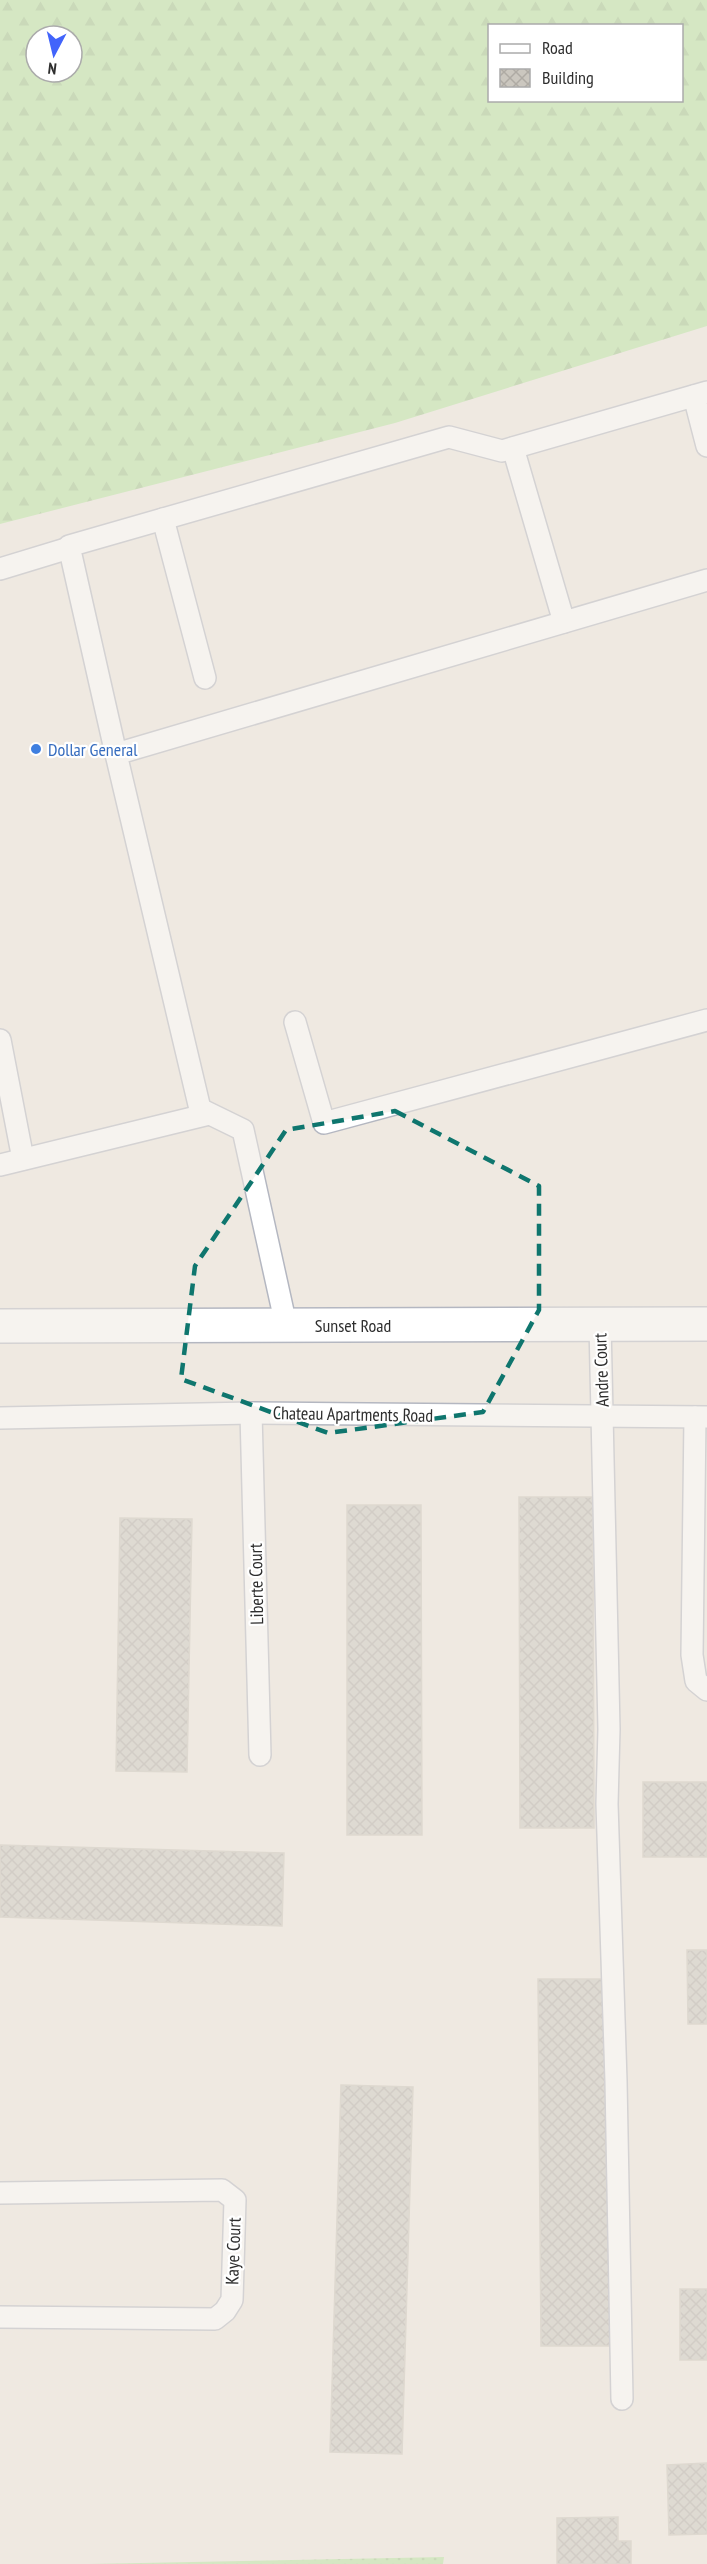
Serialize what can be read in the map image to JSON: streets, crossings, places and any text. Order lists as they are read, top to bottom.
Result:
{
  "streets": {
    "street": ["Sunset Road"],
    "lane": [
      "Andre Court",
      "Chateau Apartments Road",
      "Liberte Court",
      "Kaye Court"
    ]
  },
  "crossings": [
    ["Sunset Road", "Andre Court"],
    ["Andre Court", "Chateau Apartments Road"],
    ["Chateau Apartments Road", "Liberte Court"]
  ],
  "places": ["Dollar General"],
  "legend": ["Road", "Building"],
  "north": "bottom"
}
